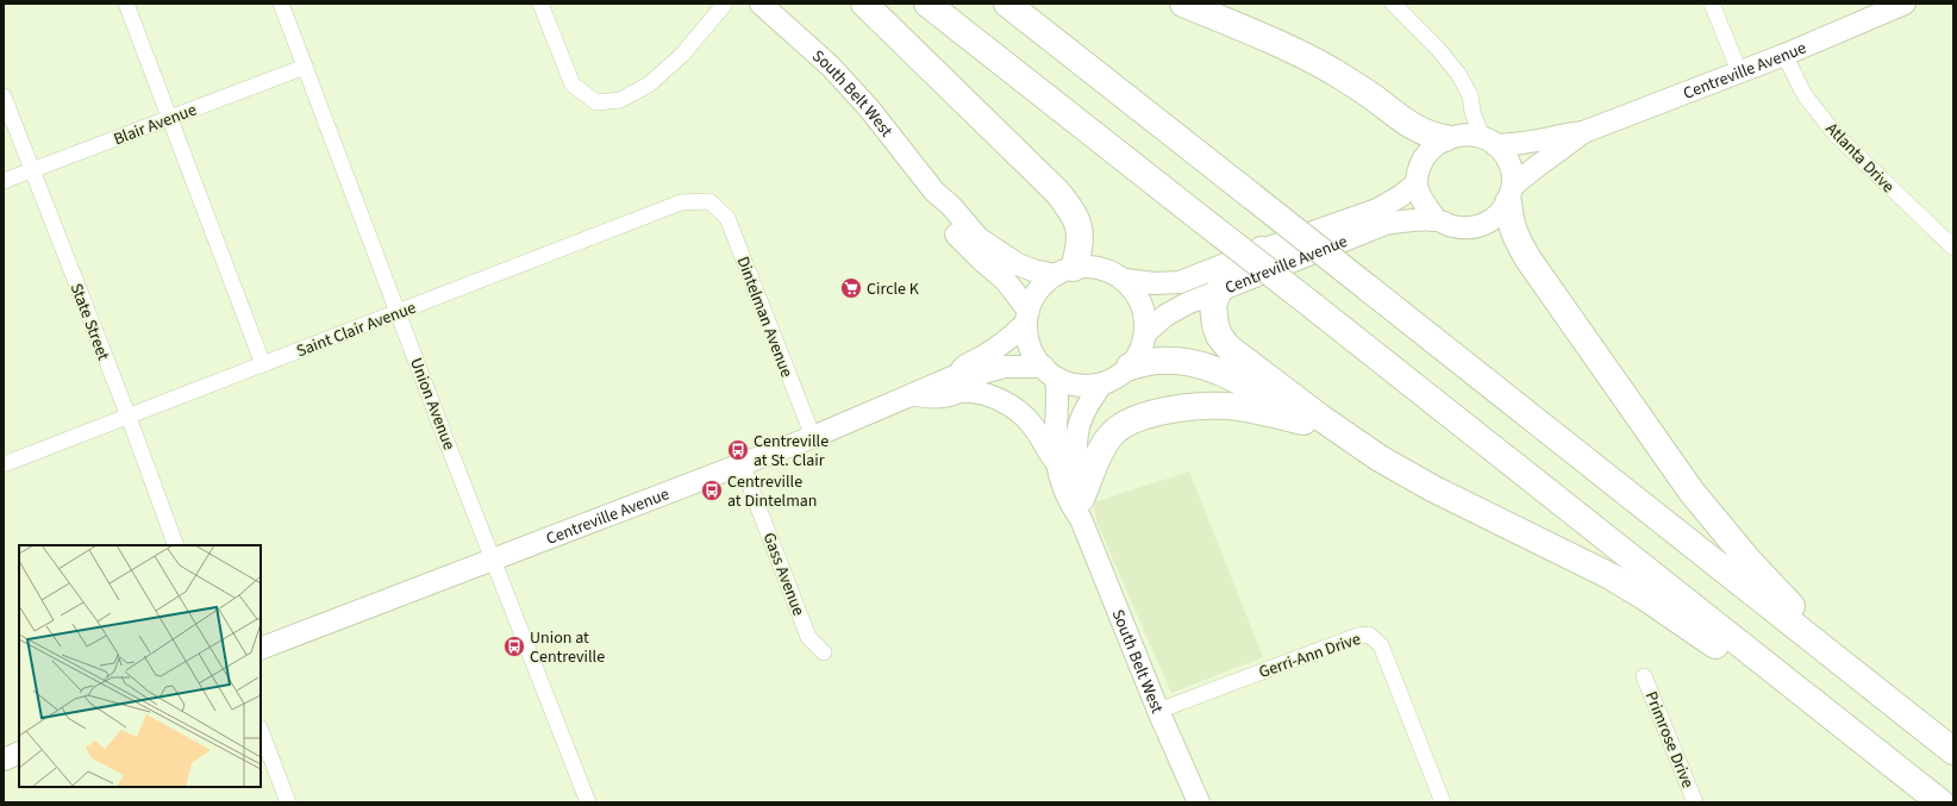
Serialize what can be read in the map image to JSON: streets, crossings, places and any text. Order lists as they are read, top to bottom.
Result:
{
  "streets": {
    "main road": ["Centreville Avenue", "South Belt West"],
    "street": [
      "Blair Avenue",
      "Atlanta Drive",
      "Dintelman Avenue",
      "State Street",
      "Saint Clair Avenue",
      "Union Avenue",
      "Gass Avenue",
      "Gerri-Ann Drive",
      "Primrose Drive"
    ]
  },
  "crossings": [
    ["Centreville Avenue", "South Belt West"],
    ["Centreville Avenue", "Atlanta Drive"],
    ["Centreville Avenue", "Dintelman Avenue"],
    ["Centreville Avenue", "Union Avenue"],
    ["Centreville Avenue", "Gass Avenue"],
    ["South Belt West", "Gerri-Ann Drive"],
    ["Blair Avenue", "State Street"],
    ["Blair Avenue", "Union Avenue"],
    ["Dintelman Avenue", "Saint Clair Avenue"],
    ["State Street", "Saint Clair Avenue"],
    ["Saint Clair Avenue", "Union Avenue"]
  ],
  "places": {
    "supermarket": ["Circle K"],
    "bus stop": ["Centreville at St. Clair", "Centreville at Dintelman", "Union at Centreville"]
  }
}
